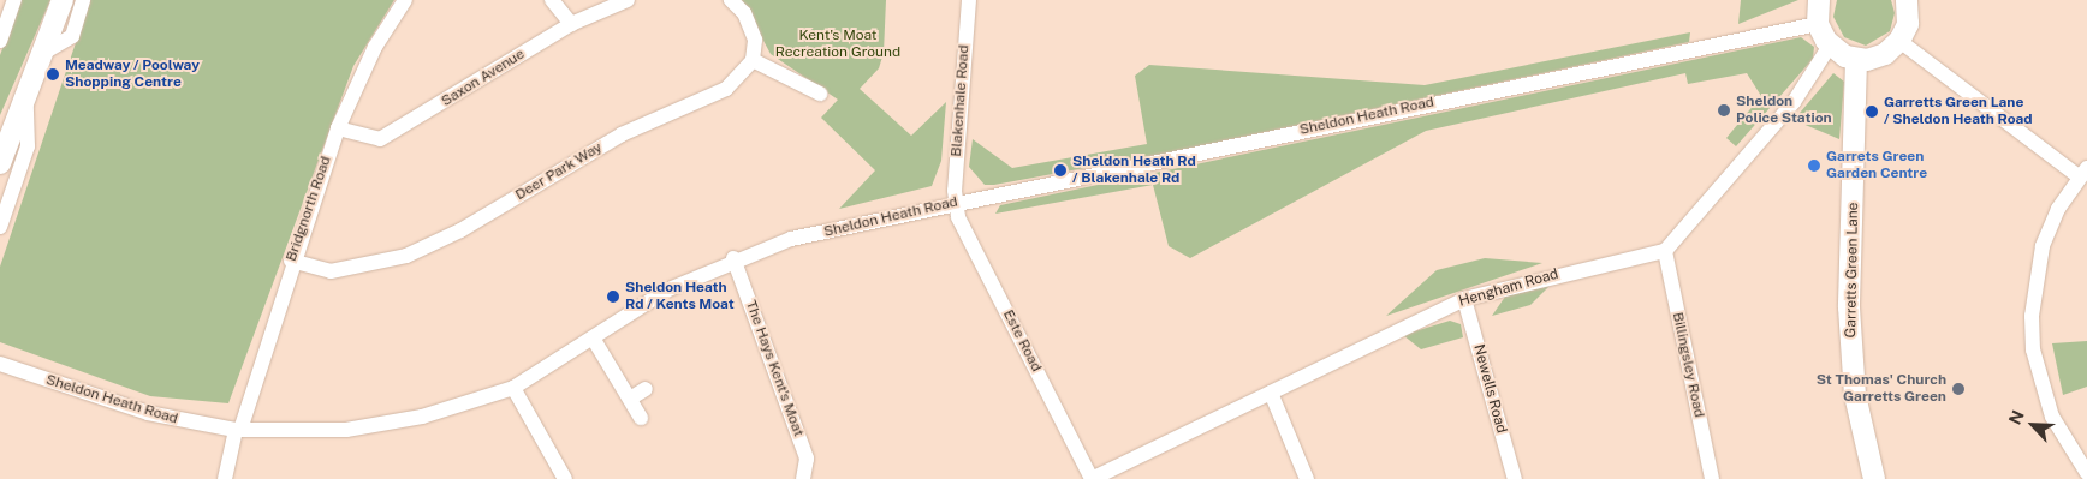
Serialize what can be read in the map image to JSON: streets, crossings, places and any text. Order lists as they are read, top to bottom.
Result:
{
  "streets": {
    "street": [
      "Saxon Avenue",
      "Blakenhale Road",
      "Sheldon Heath Road",
      "Deer Park Way",
      "Bridgnorth Road",
      "Garretts Green Lane",
      "Hengham Road",
      "Este Road",
      "Billingsley Road",
      "The Hays Kent's Moat",
      "Newells Road"
    ]
  },
  "crossings": [
    ["Saxon Avenue", "Bridgnorth Road"],
    ["Blakenhale Road", "Sheldon Heath Road"],
    ["Blakenhale Road", "Este Road"],
    ["Sheldon Heath Road", "Bridgnorth Road"],
    ["Sheldon Heath Road", "Este Road"],
    ["Sheldon Heath Road", "The Hays Kent's Moat"],
    ["Deer Park Way", "Bridgnorth Road"],
    ["Hengham Road", "Este Road"],
    ["Hengham Road", "Billingsley Road"],
    ["Hengham Road", "Newells Road"]
  ],
  "parks": ["Kent's Moat Recreation Ground"],
  "places": [
    "Meadway / Poolway Shopping Centre",
    "Sheldon Police Station",
    "Garretts Green Lane / Sheldon Heath Road",
    "Garrets Green Garden Centre",
    "Sheldon Heath Rd / Blakenhale Rd",
    "Sheldon Heath Rd / Kents Moat",
    "St Thomas' Church Garretts Green"
  ],
  "north": "top left"
}
